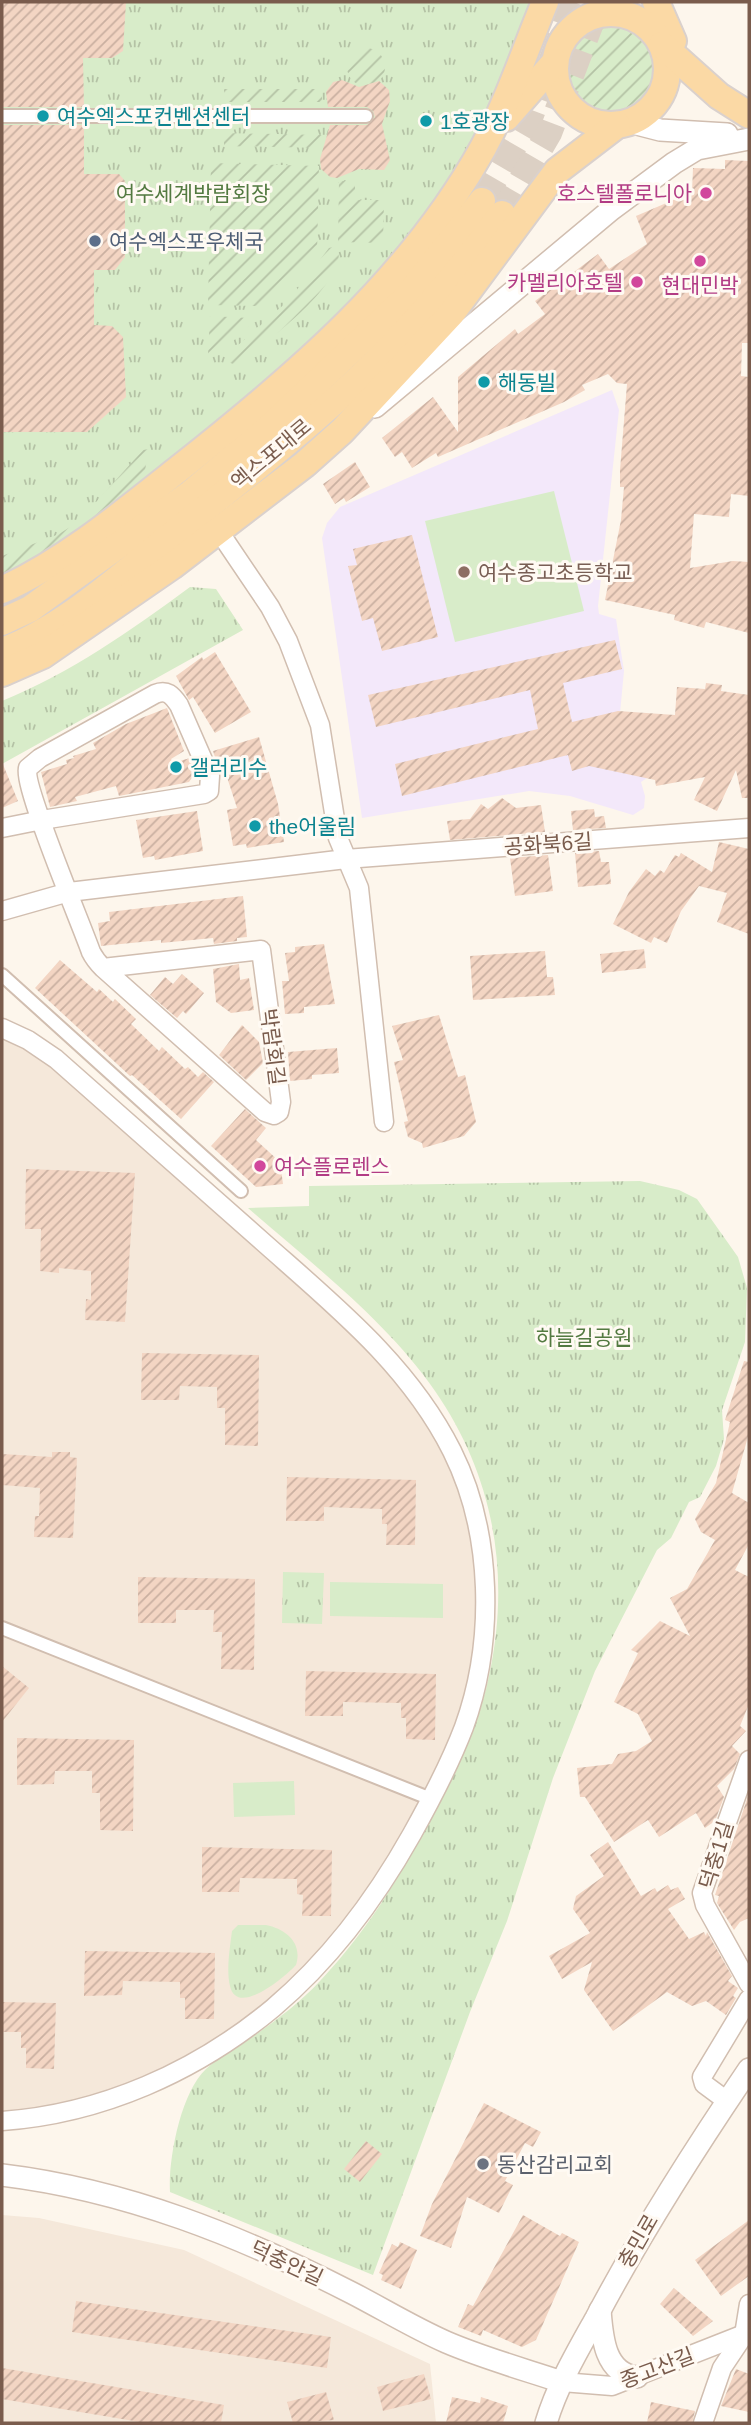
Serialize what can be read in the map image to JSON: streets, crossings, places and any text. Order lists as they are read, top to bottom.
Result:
{
  "streets": {
    "main road": ["엑스포대로"],
    "street": [
      "공화북6길",
      "박람회길",
      "덕충1길",
      "충민로",
      "덕충안길",
      "종고산길"
    ]
  },
  "crossings": [
    ["충민로", "덕충안길"],
    ["충민로", "종고산길"],
    ["덕충안길", "종고산길"]
  ],
  "parks": ["여수세계박람회장", "하늘길공원"],
  "places": [
    "여수엑스포컨벤션센터",
    "1호광장",
    "호스텔폴로니아",
    "여수엑스포우체국",
    "현대민박",
    "카멜리아호텔",
    "해동빌",
    "여수종고초등학교",
    "갤러리수",
    "the어울림",
    "여수플로렌스",
    "동산감리교회"
  ]
}
